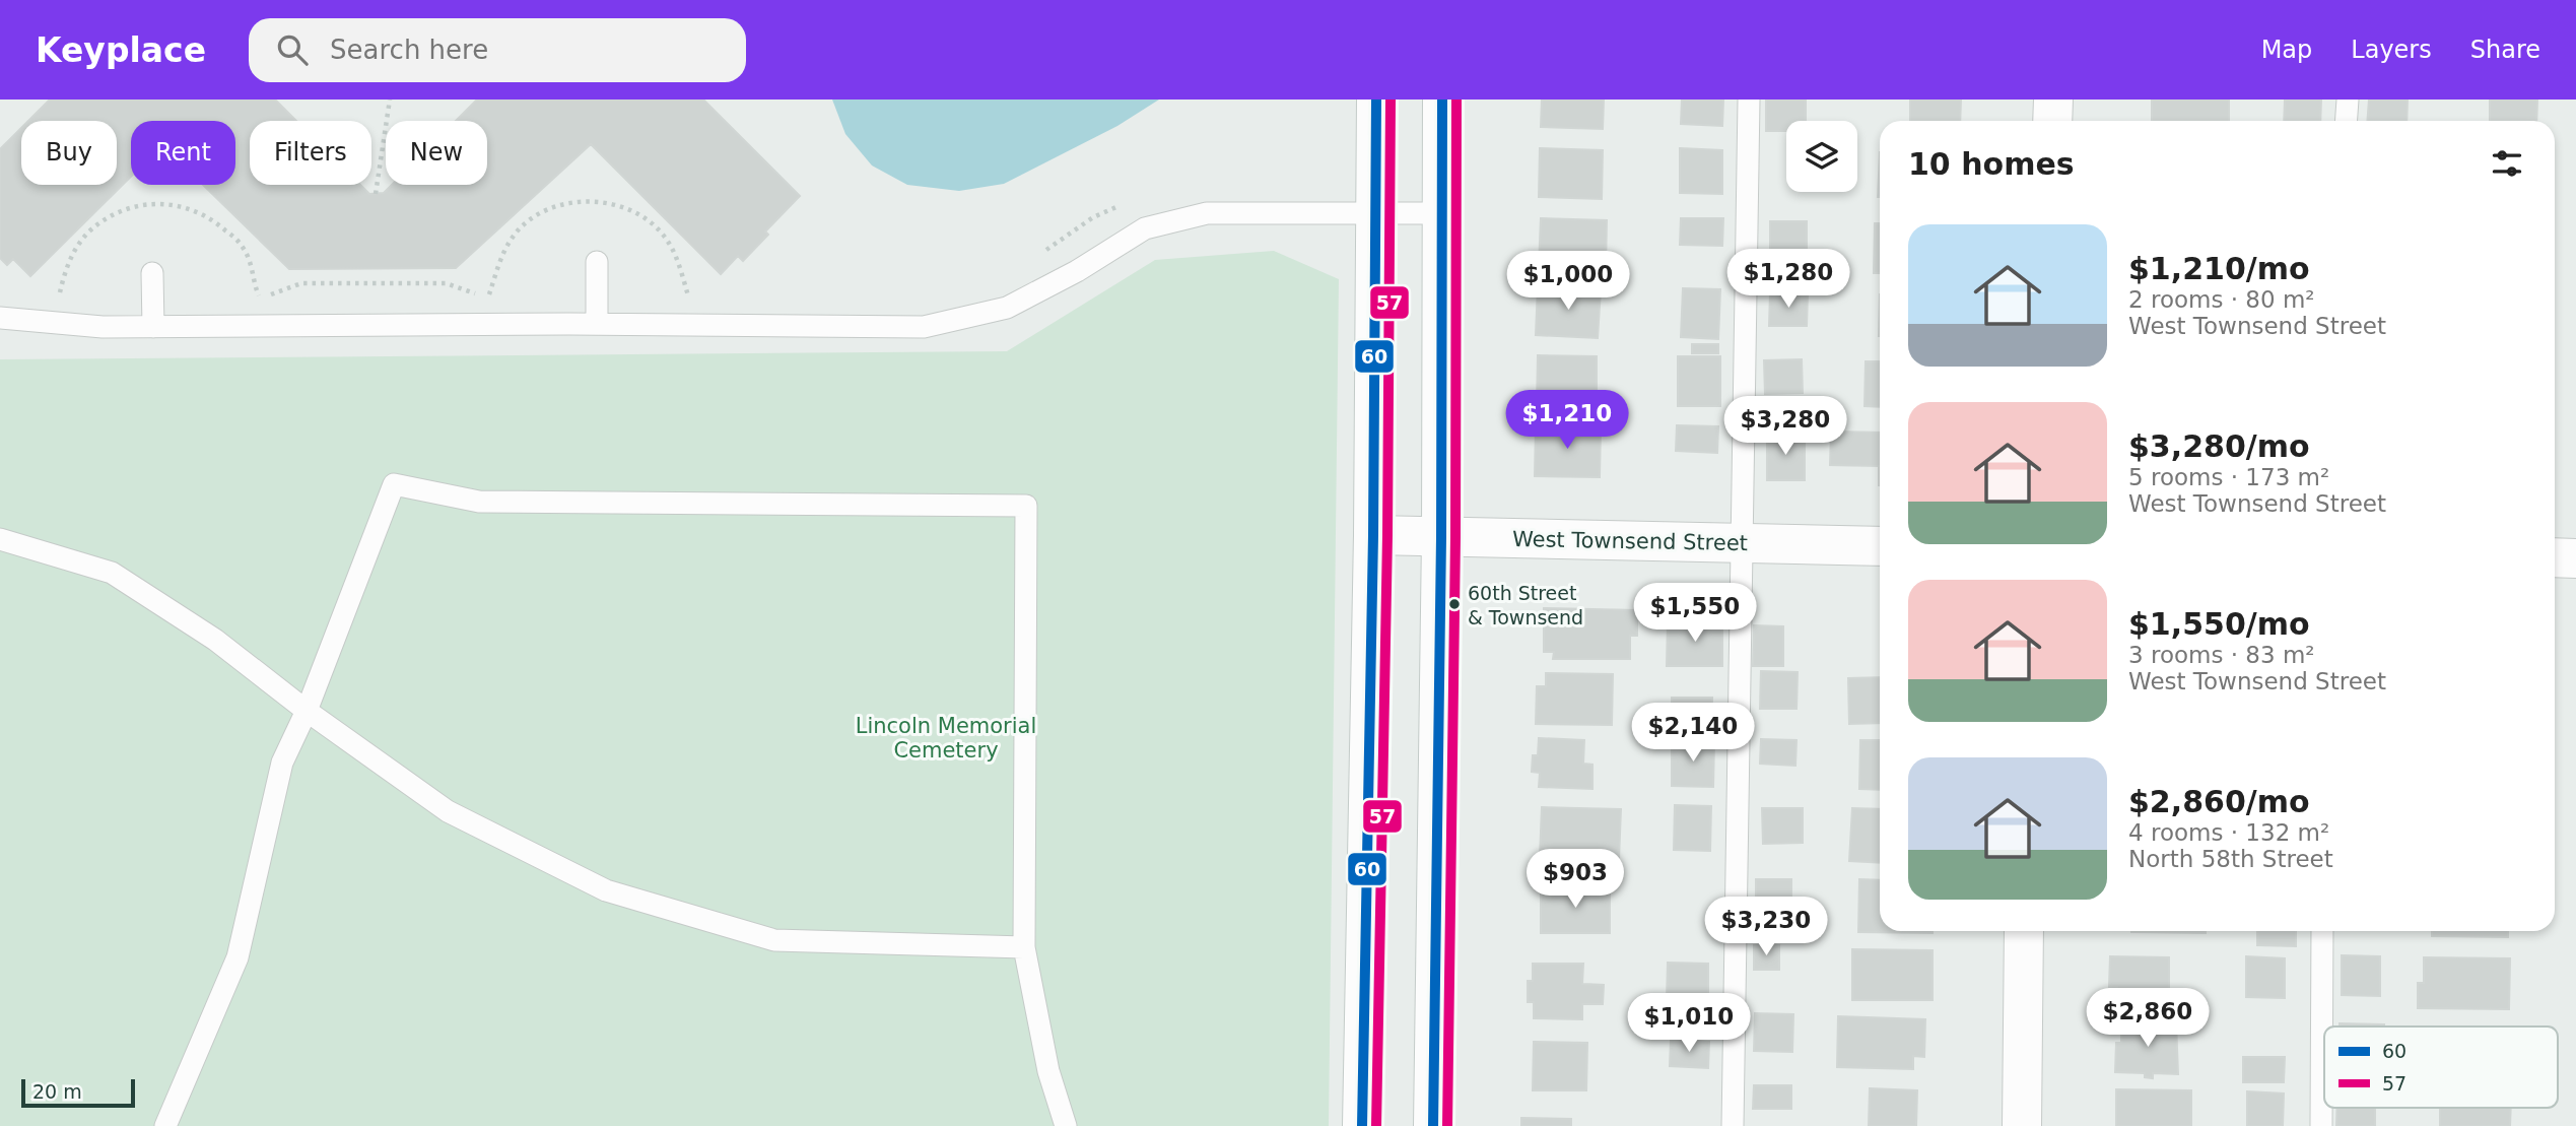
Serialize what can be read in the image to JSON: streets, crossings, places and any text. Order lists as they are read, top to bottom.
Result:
{
  "streets": {
    "main road": ["West Townsend Street"]
  },
  "parks": ["Lincoln Memorial Cemetery"],
  "places": ["60th Street & Townsend"],
  "lines": ["transit line 60", "transit line 57"],
  "legend": ["60", "57"],
  "scale_bar": "20 m",
  "page": {
    "header": "Keyplace",
    "search": "Search here",
    "nav": ["Map", "Layers", "Share"],
    "chip": [
      "Buy",
      "Rent",
      "Filters",
      "New"
    ],
    "heading": "10 homes",
    "list": [
      {
        "name": "$1,210/mo",
        "note": "2 rooms · 80 m² · West Townsend Street"
      },
      {
        "name": "$3,280/mo",
        "note": "5 rooms · 173 m² · West Townsend Street"
      },
      {
        "name": "$1,550/mo",
        "note": "3 rooms · 83 m² · West Townsend Street"
      },
      {
        "name": "$2,860/mo",
        "note": "4 rooms · 132 m² · North 58th Street"
      }
    ],
    "price": [
      "$1,280",
      "$1,000",
      "$1,210",
      "$3,280",
      "$1,550",
      "$2,140",
      "$903",
      "$3,230",
      "$2,860",
      "$1,010"
    ],
    "scale": "20 m"
  }
}
